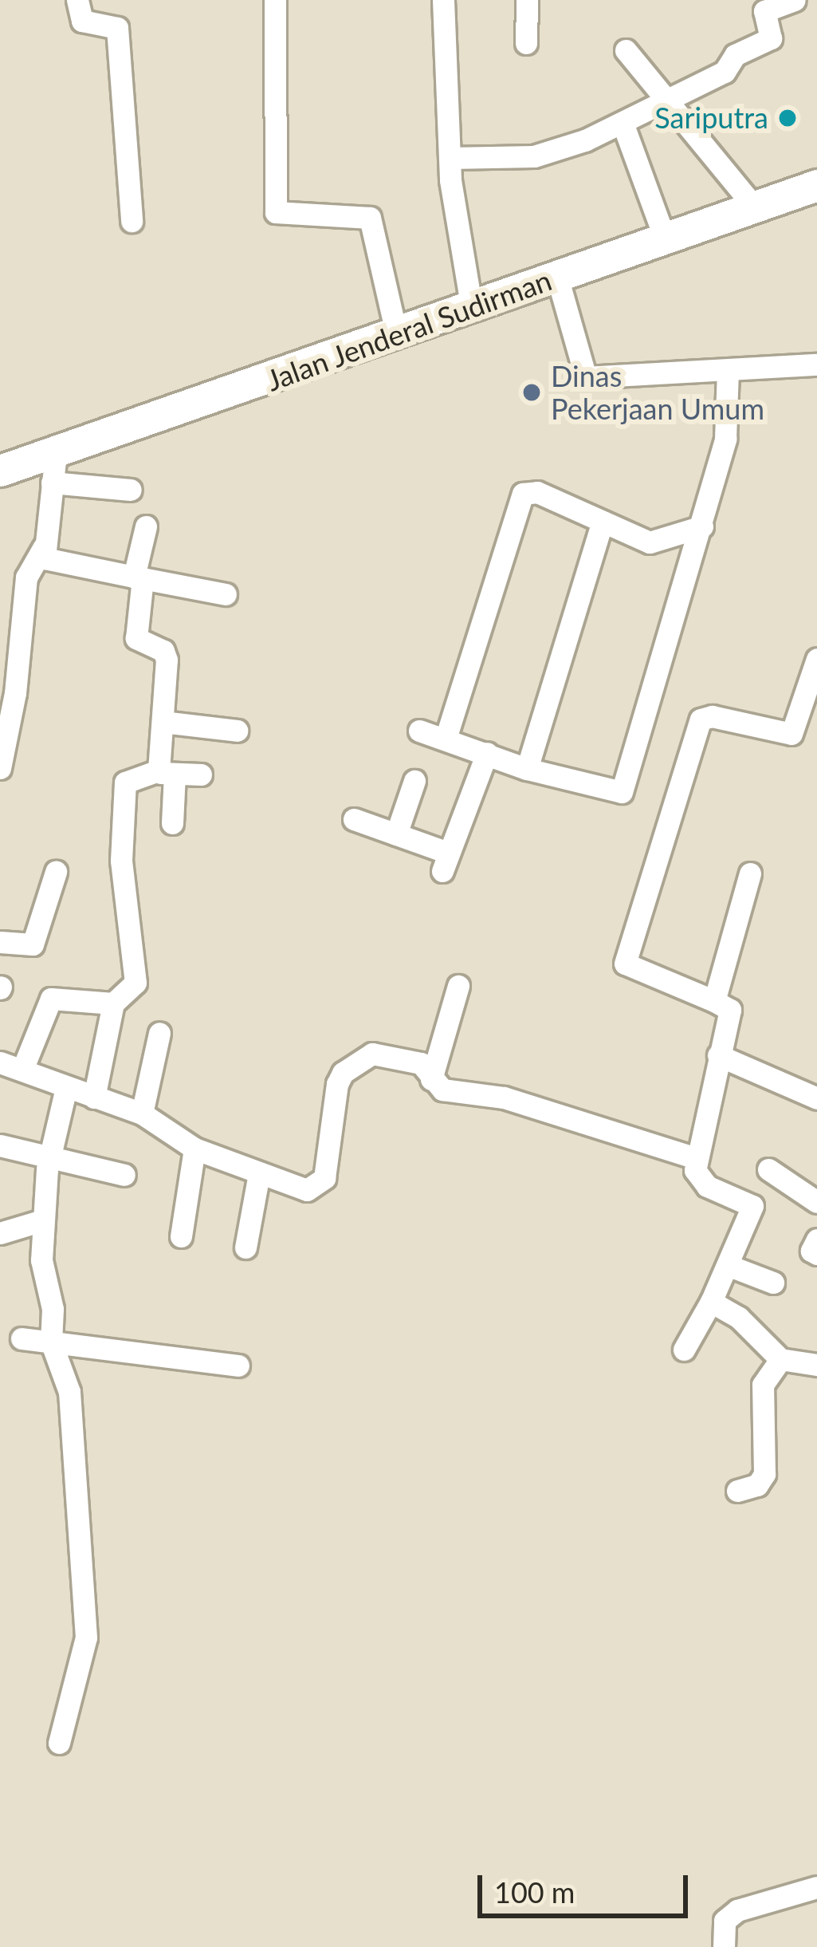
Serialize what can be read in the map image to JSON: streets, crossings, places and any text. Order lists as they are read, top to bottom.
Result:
{
  "streets": {
    "highway": ["Jalan Jenderal Sudirman"]
  },
  "places": ["Sariputra", "Dinas Pekerjaan Umum"],
  "scale_bar": "100 m"
}
